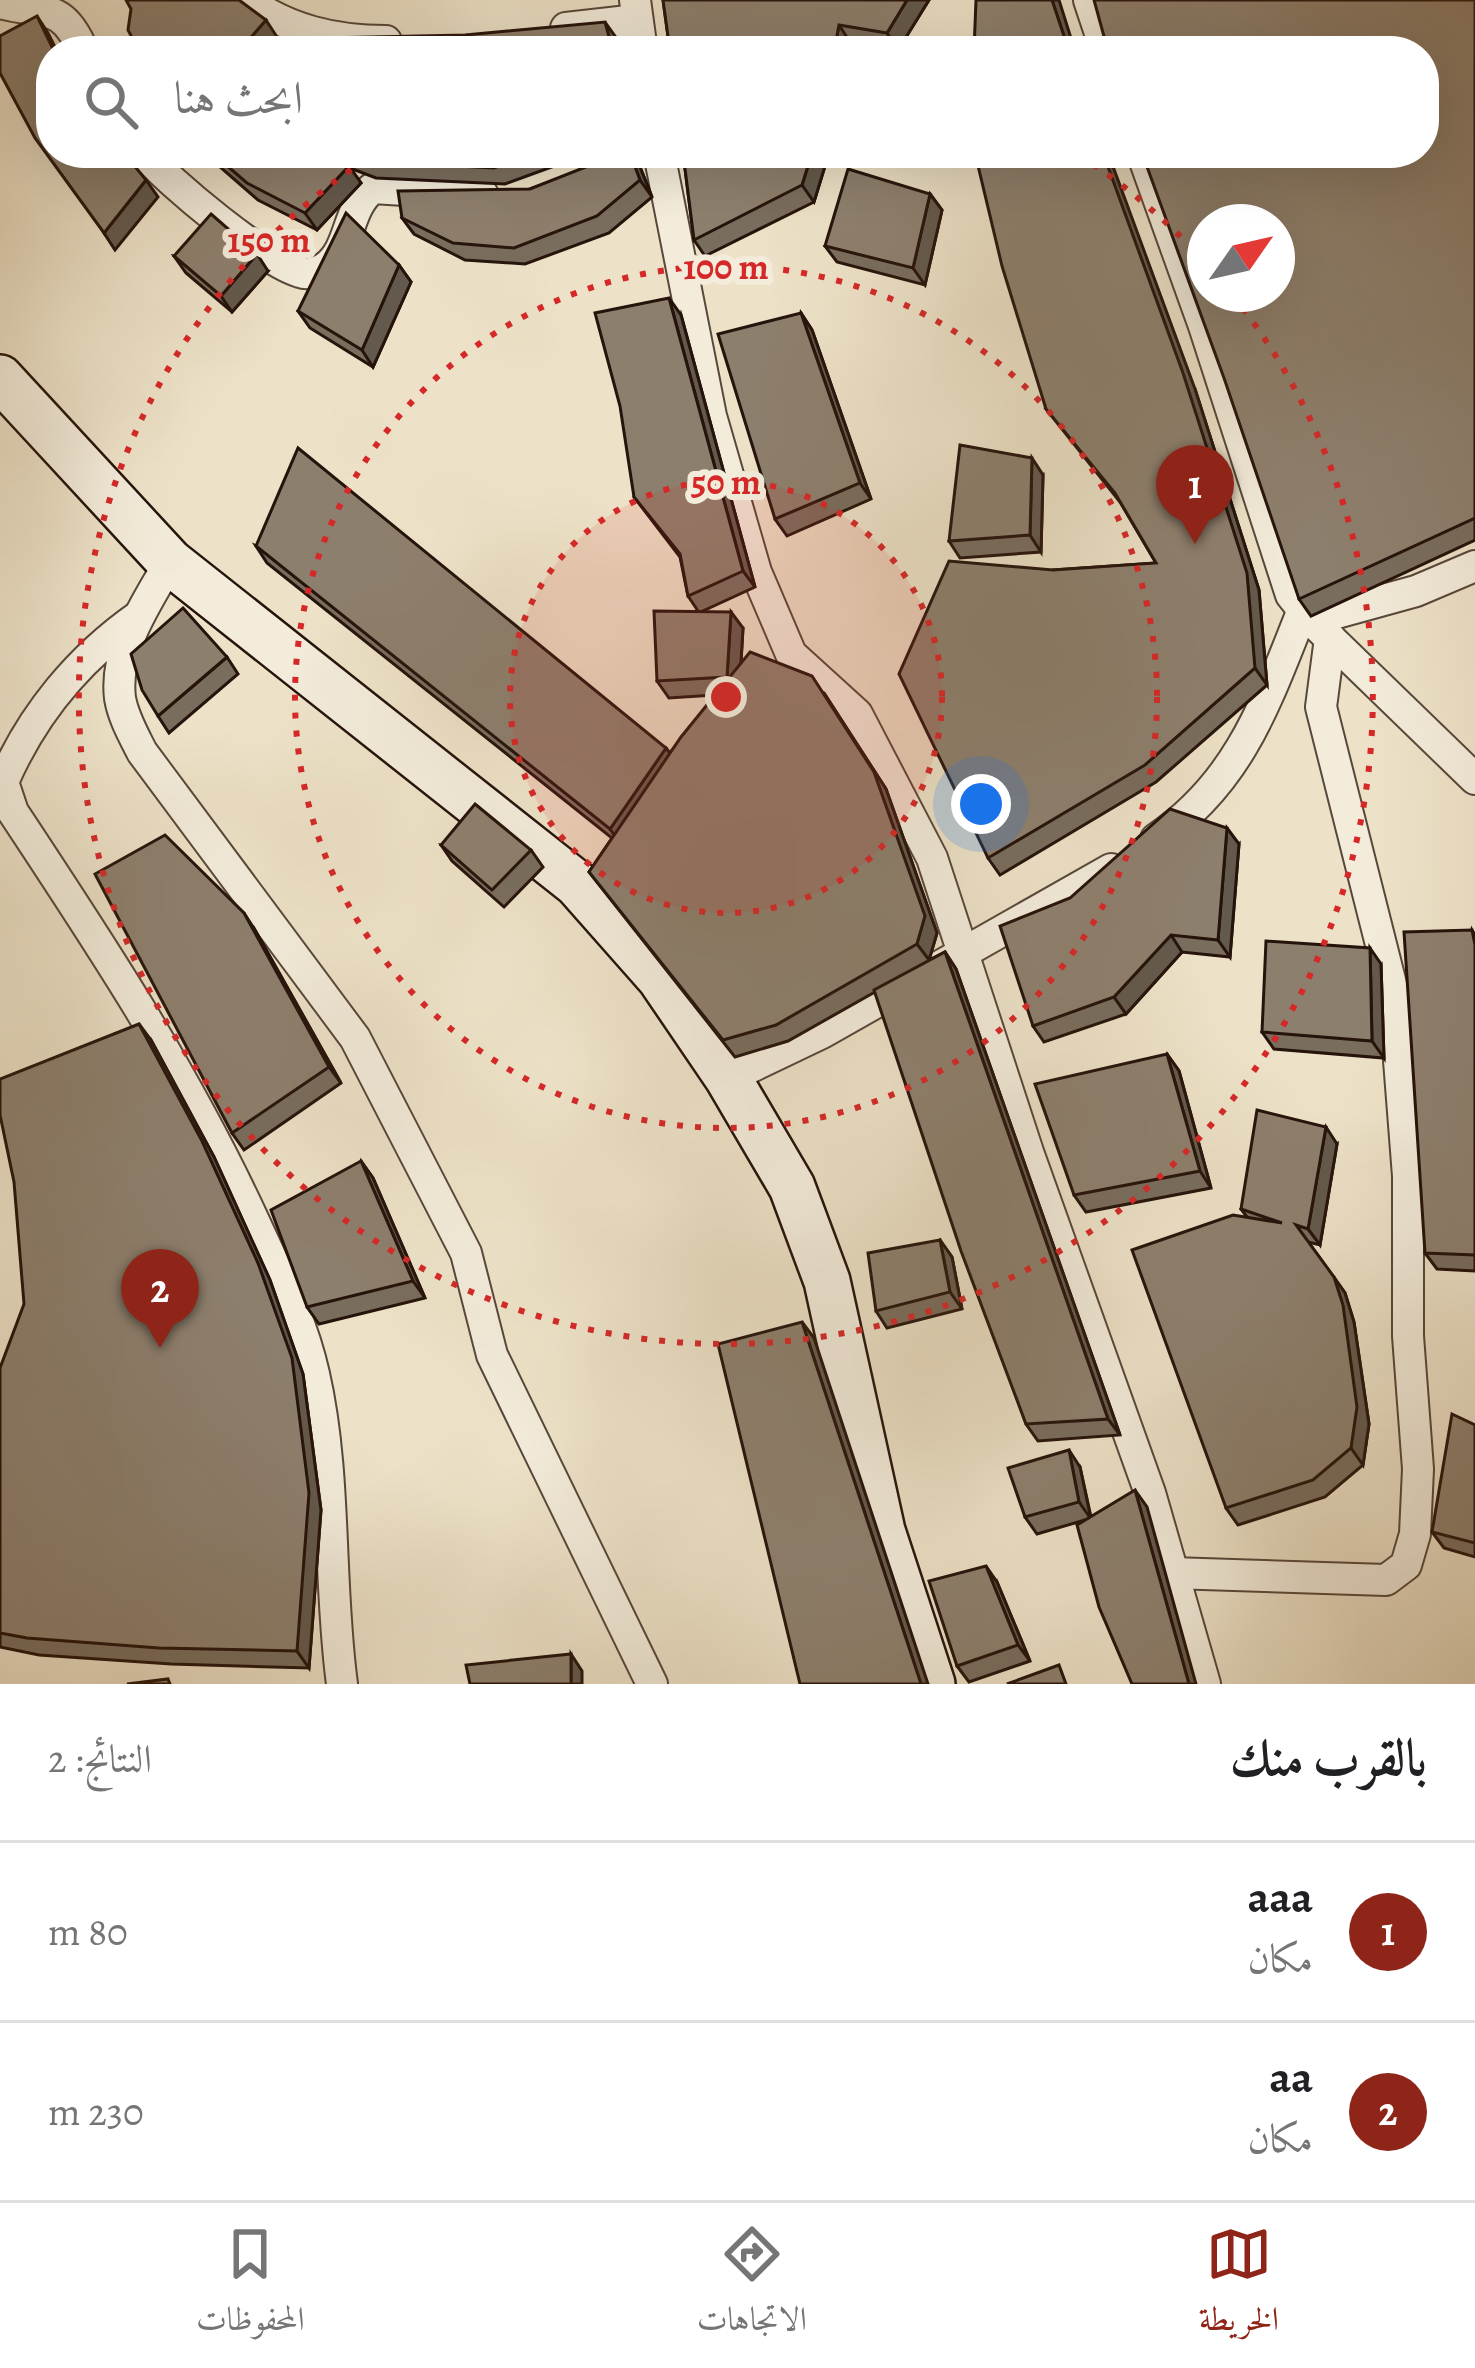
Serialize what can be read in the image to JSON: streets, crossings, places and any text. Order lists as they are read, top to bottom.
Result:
{
  "north": "top right",
  "page": {
    "search": "ابحث هنا",
    "pins": ["1", "2"],
    "heading": ["بالقرب منك", "النتائج: 2"],
    "list": [
      {
        "mark": "1",
        "name": "aaa",
        "note": "مكان",
        "value": "80 m"
      },
      {
        "mark": "2",
        "name": "aa",
        "note": "مكان",
        "value": "230 m"
      }
    ],
    "nav": ["الخريطة", "الاتجاهات", "المحفوظات"]
  },
  "rings": ["150 m", "100 m", "50 m"]
}
